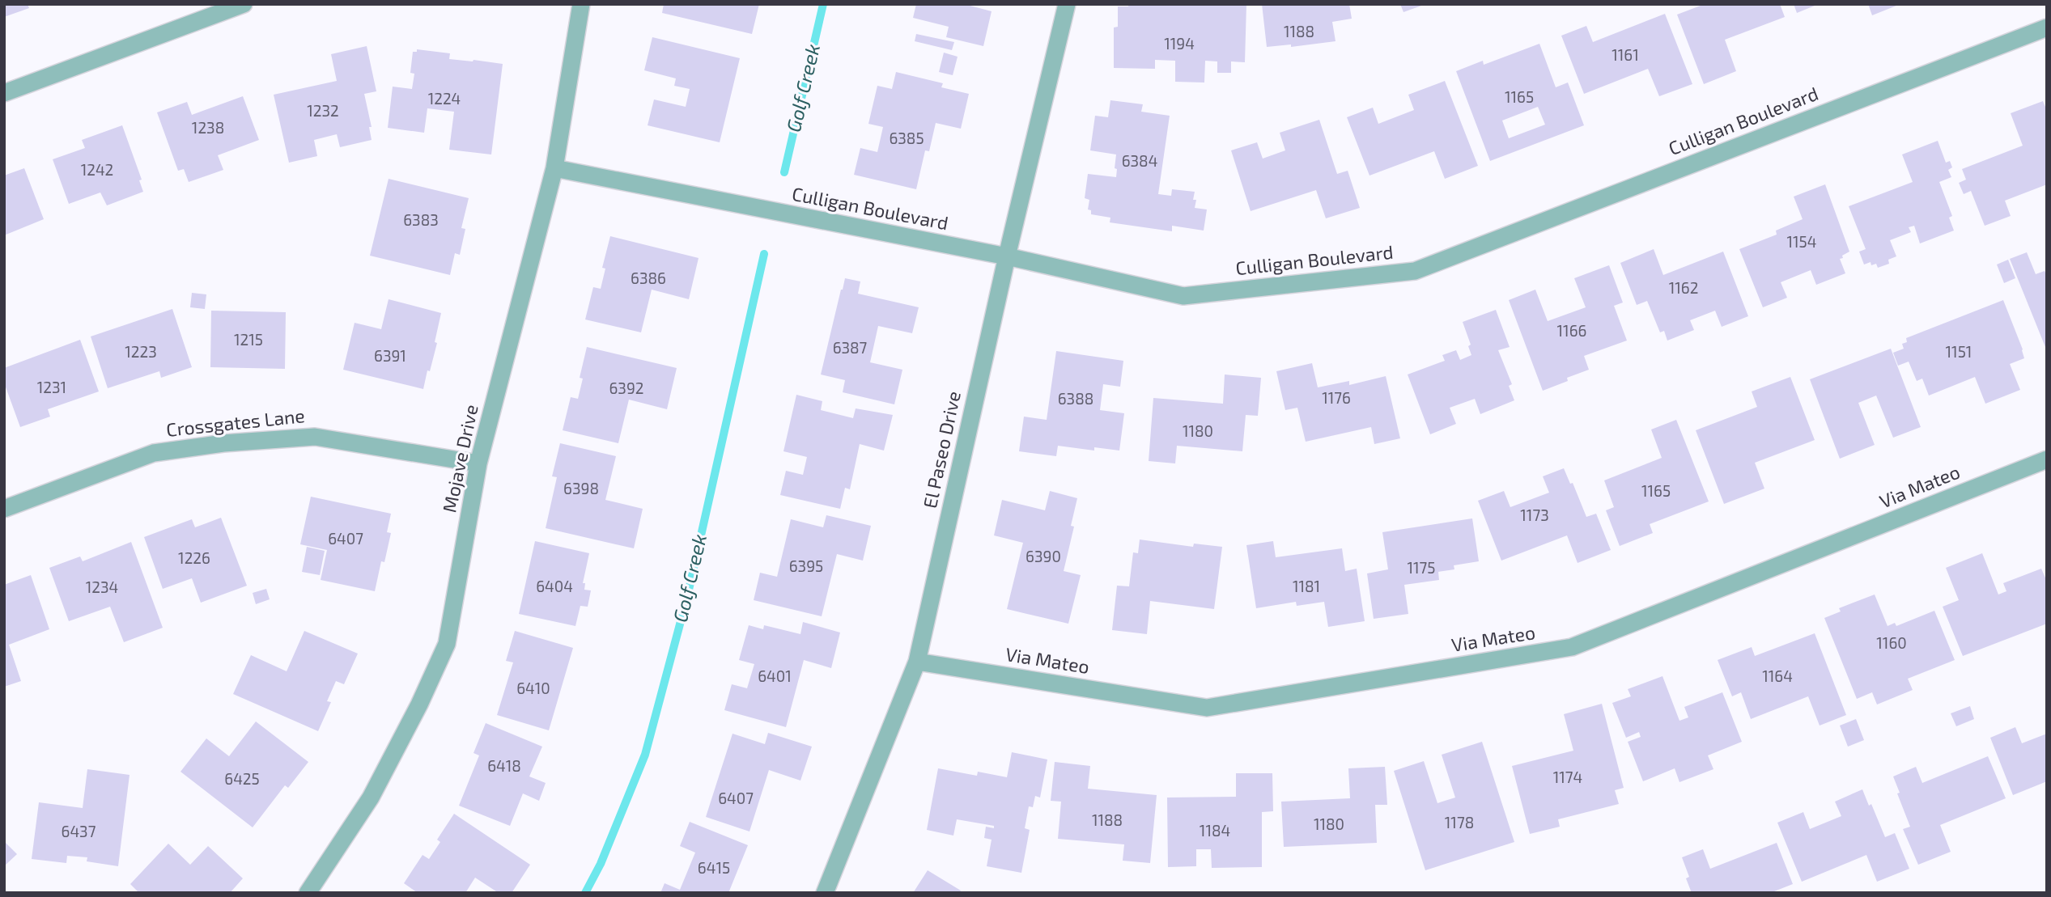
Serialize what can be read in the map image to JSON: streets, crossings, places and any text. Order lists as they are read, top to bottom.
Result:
{
  "streets": {
    "street": [
      "Culligan Boulevard",
      "Crossgates Lane",
      "El Paseo Drive",
      "Mojave Drive",
      "Via Mateo"
    ]
  },
  "crossings": [
    ["Culligan Boulevard", "El Paseo Drive"],
    ["Culligan Boulevard", "Mojave Drive"],
    ["Crossgates Lane", "Mojave Drive"],
    ["El Paseo Drive", "Via Mateo"]
  ],
  "water": ["Golf Creek"],
  "house_numbers": [
    "1188",
    "1194",
    "1161",
    "1165",
    "1224",
    "1232",
    "1238",
    "6385",
    "6384",
    "1242",
    "6383",
    "1154",
    "6386",
    "1162",
    "1166",
    "1215",
    "6387",
    "1223",
    "1151",
    "6391",
    "1231",
    "6392",
    "1176",
    "6388",
    "1180",
    "6398",
    "1165",
    "1173",
    "6407",
    "6390",
    "1226",
    "6395",
    "1175",
    "6404",
    "1181",
    "1234",
    "1160",
    "6401",
    "1164",
    "6410",
    "6418",
    "1174",
    "6425",
    "6407",
    "1188",
    "1178",
    "1180",
    "1184",
    "6437",
    "6415"
  ]
}
